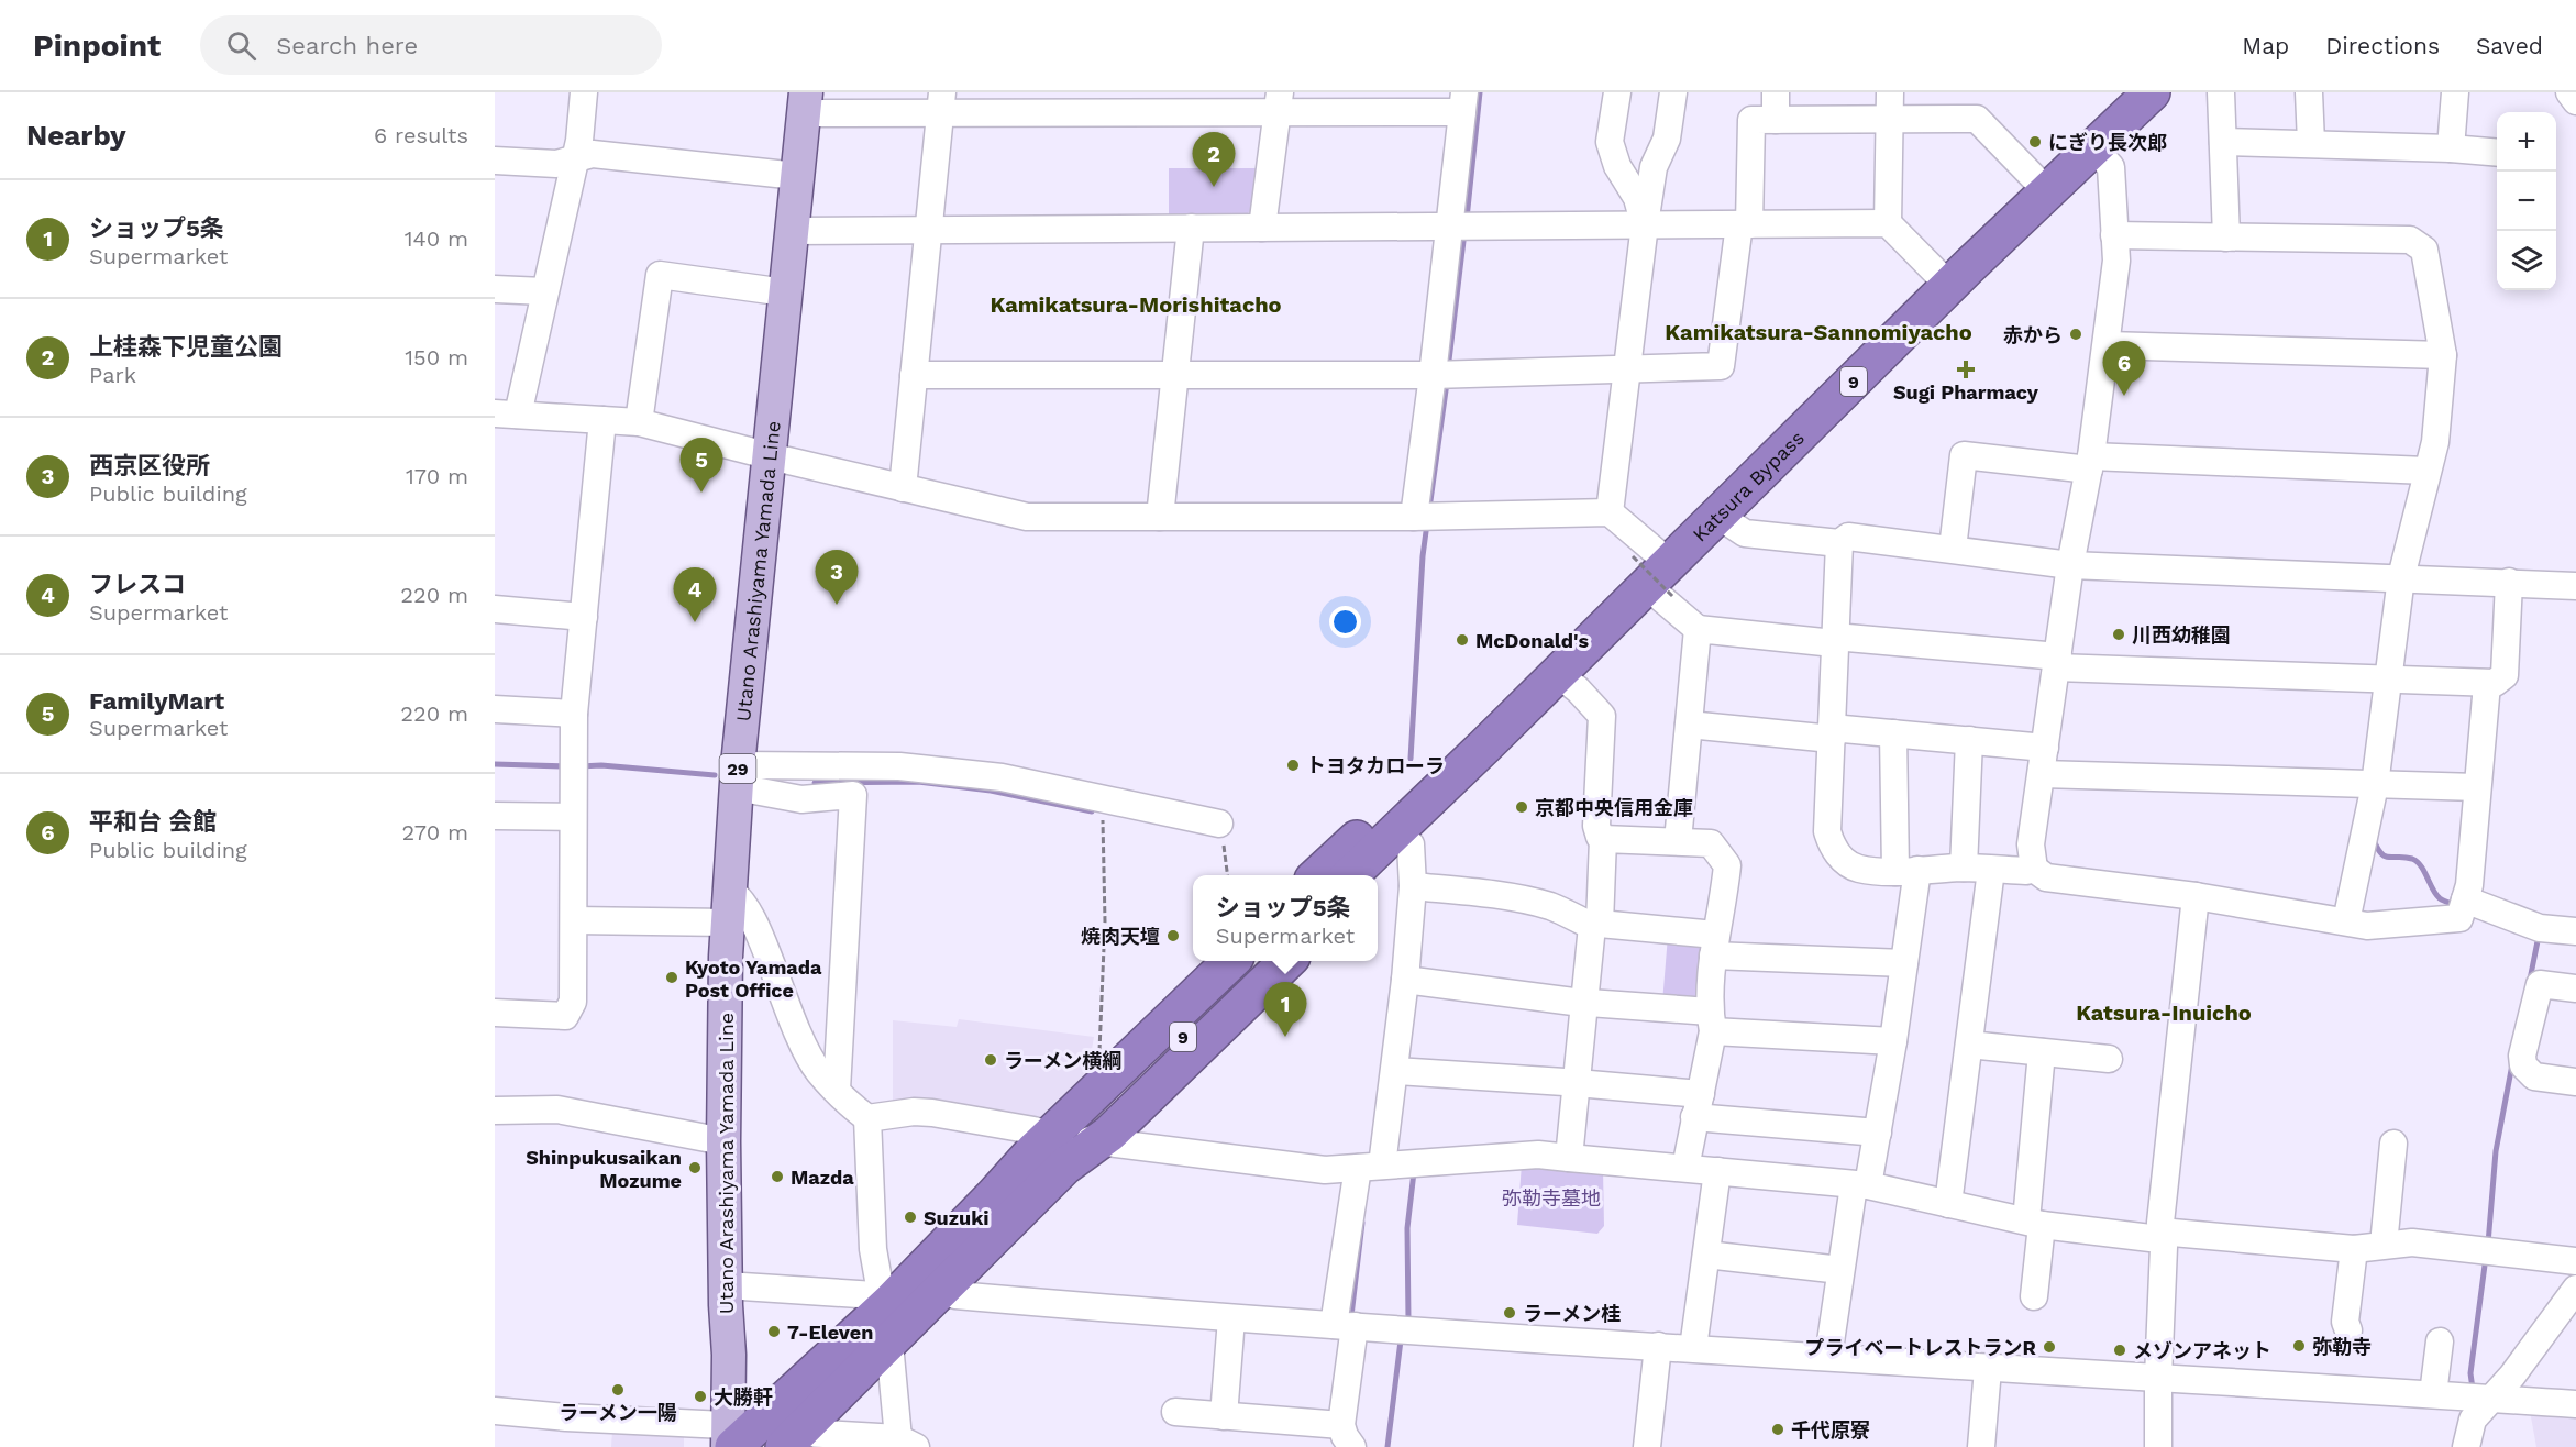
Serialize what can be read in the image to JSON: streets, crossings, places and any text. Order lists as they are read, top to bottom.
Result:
{
  "streets": {
    "highway": ["9", "Katsura Bypass"],
    "main road": ["Utano Arashiyama Yamada Line", "29"]
  },
  "districts": ["Kamikatsura-Morishitacho", "Kamikatsura-Sannomiyacho", "Katsura-Inuicho"],
  "parks": ["弥勒寺墓地"],
  "places": {
    "other": [
      "にぎり長次郎",
      "赤から",
      "川西幼稚園",
      "McDonald's",
      "トヨタカローラ",
      "京都中央信用金庫",
      "焼肉天壇",
      "Kyoto Yamada Post Office",
      "ラーメン横綱",
      "Shinpukusaikan Mozume",
      "Mazda",
      "Suzuki",
      "ラーメン桂",
      "7-Eleven",
      "弥勒寺",
      "プライベートレストランR",
      "メゾンアネット",
      "ラーメン一陽",
      "大勝軒",
      "千代原寮"
    ],
    "health": ["Sugi Pharmacy"]
  },
  "page": {
    "header": "Pinpoint",
    "search": "Search here",
    "nav": ["Map", "Directions", "Saved"],
    "heading": ["Nearby", "6 results"],
    "map_buttons": ["+", "−"],
    "pins": [
      "2",
      "6",
      "5",
      "3",
      "4",
      "1"
    ],
    "list": [
      {
        "mark": "1",
        "name": "ショップ5条",
        "note": "Supermarket",
        "value": "140 m"
      },
      {
        "mark": "2",
        "name": "上桂森下児童公園",
        "note": "Park",
        "value": "150 m"
      },
      {
        "mark": "3",
        "name": "西京区役所",
        "note": "Public building",
        "value": "170 m"
      },
      {
        "mark": "4",
        "name": "フレスコ",
        "note": "Supermarket",
        "value": "220 m"
      },
      {
        "mark": "5",
        "name": "FamilyMart",
        "note": "Supermarket",
        "value": "220 m"
      },
      {
        "mark": "6",
        "name": "平和台 会館",
        "note": "Public building",
        "value": "270 m"
      }
    ],
    "popup": ["ショップ5条", "Supermarket"]
  }
}
